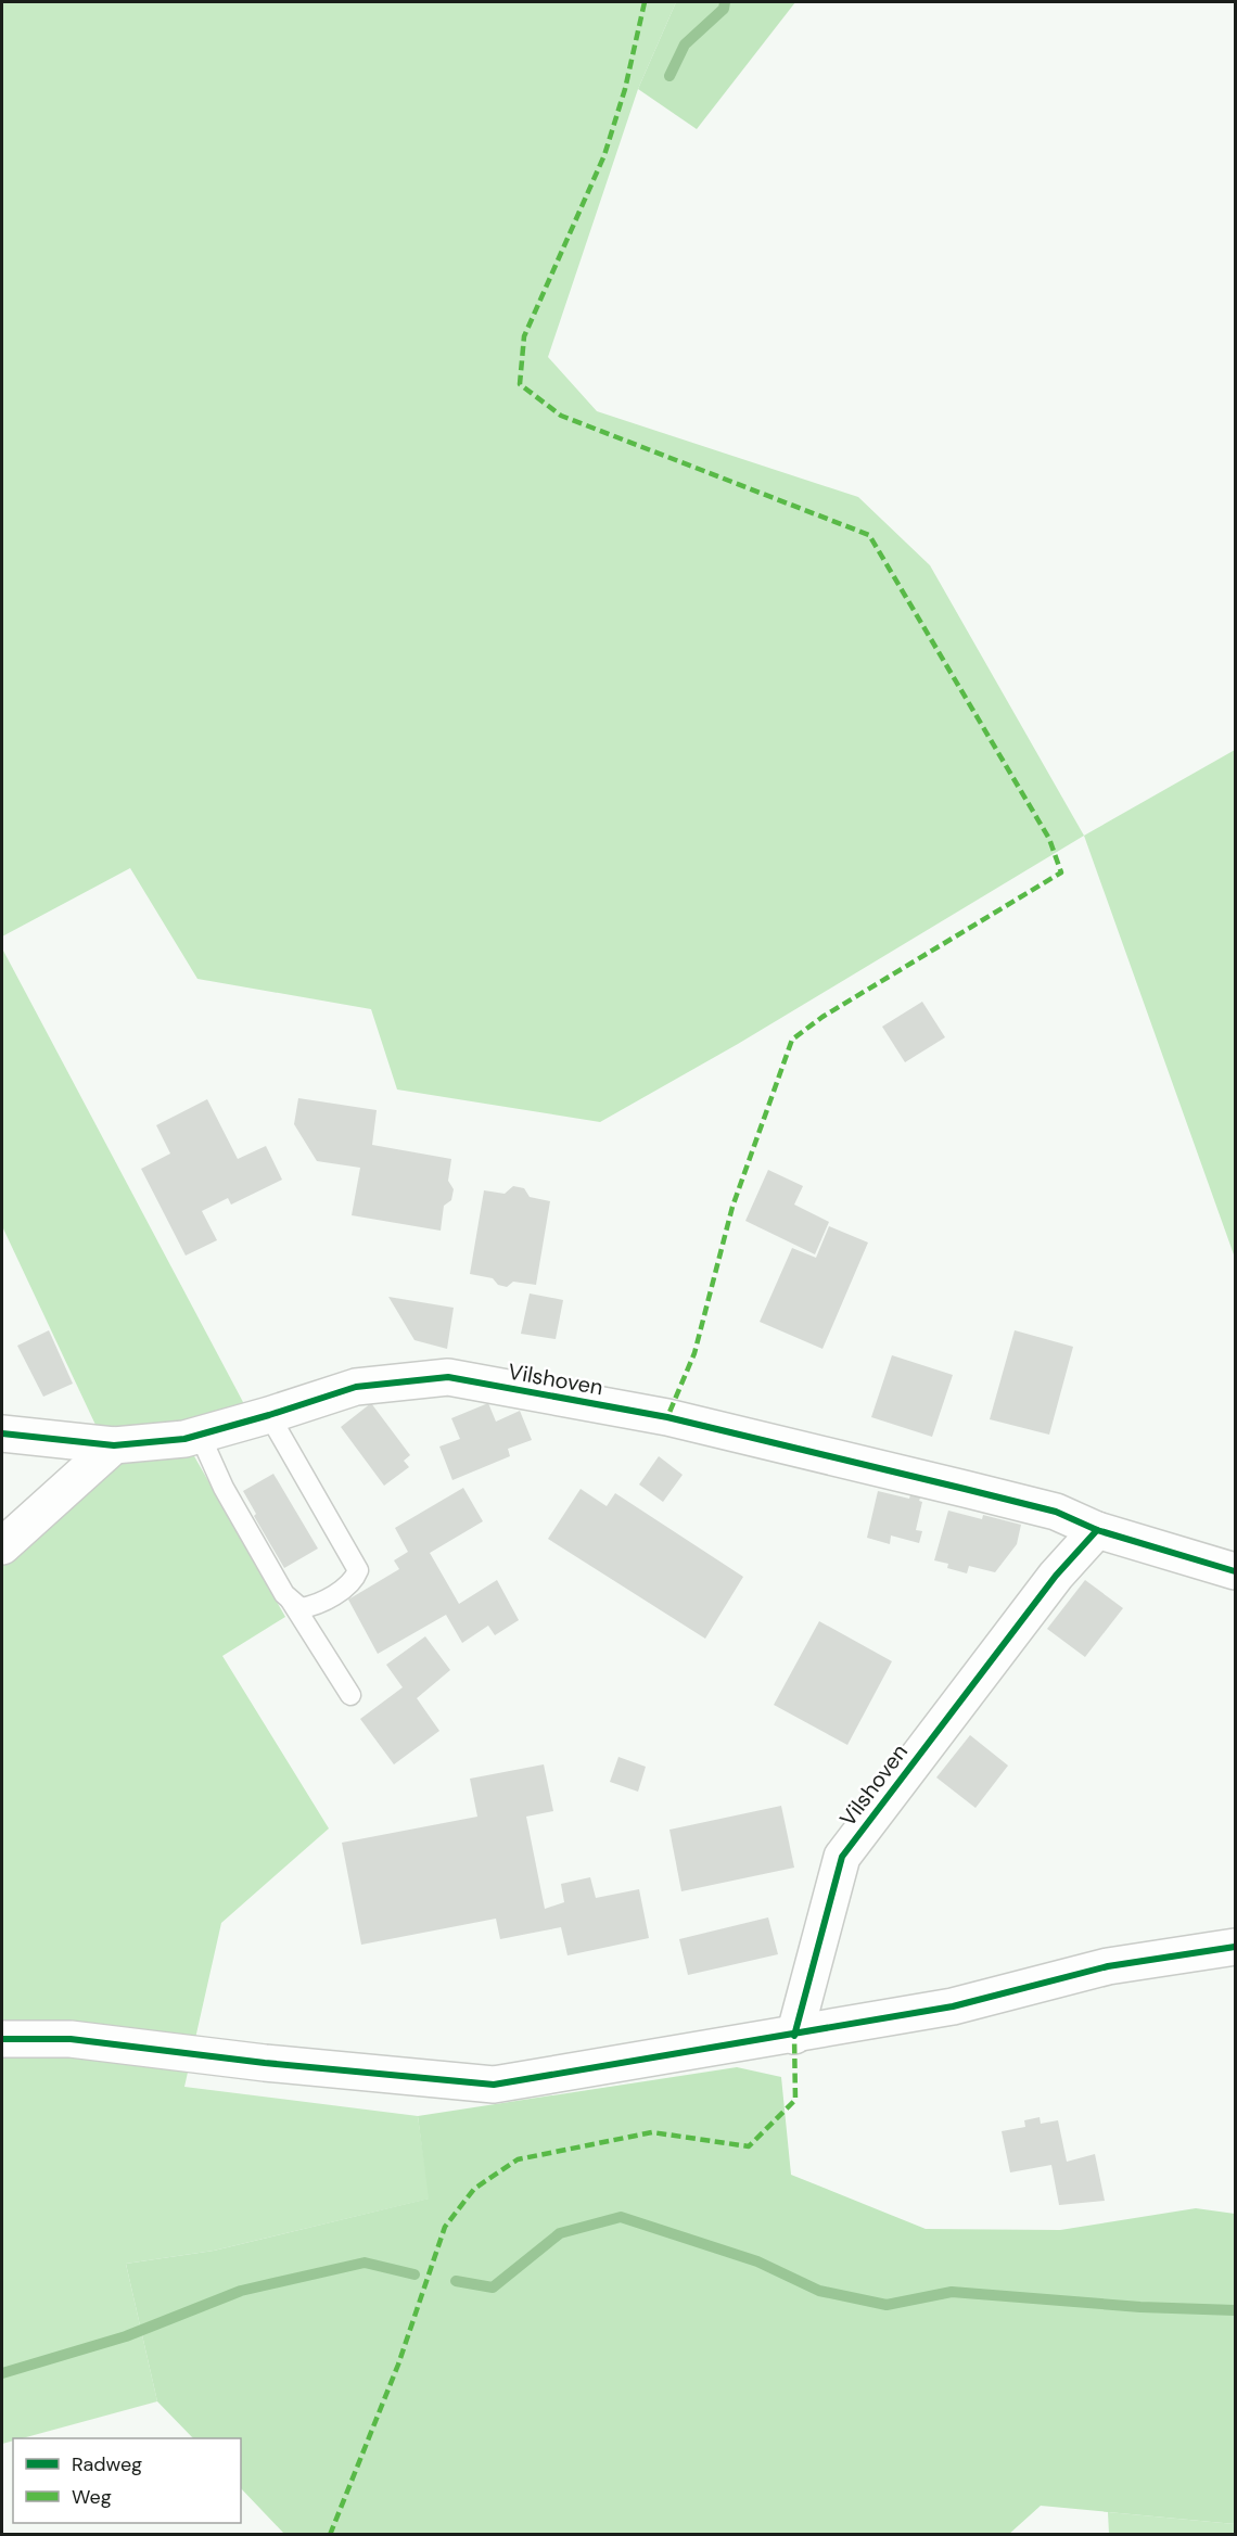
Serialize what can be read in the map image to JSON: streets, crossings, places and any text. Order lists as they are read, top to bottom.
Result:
{
  "streets": {
    "street": ["Vilshoven"]
  },
  "legend": ["Radweg", "Weg"]
}
